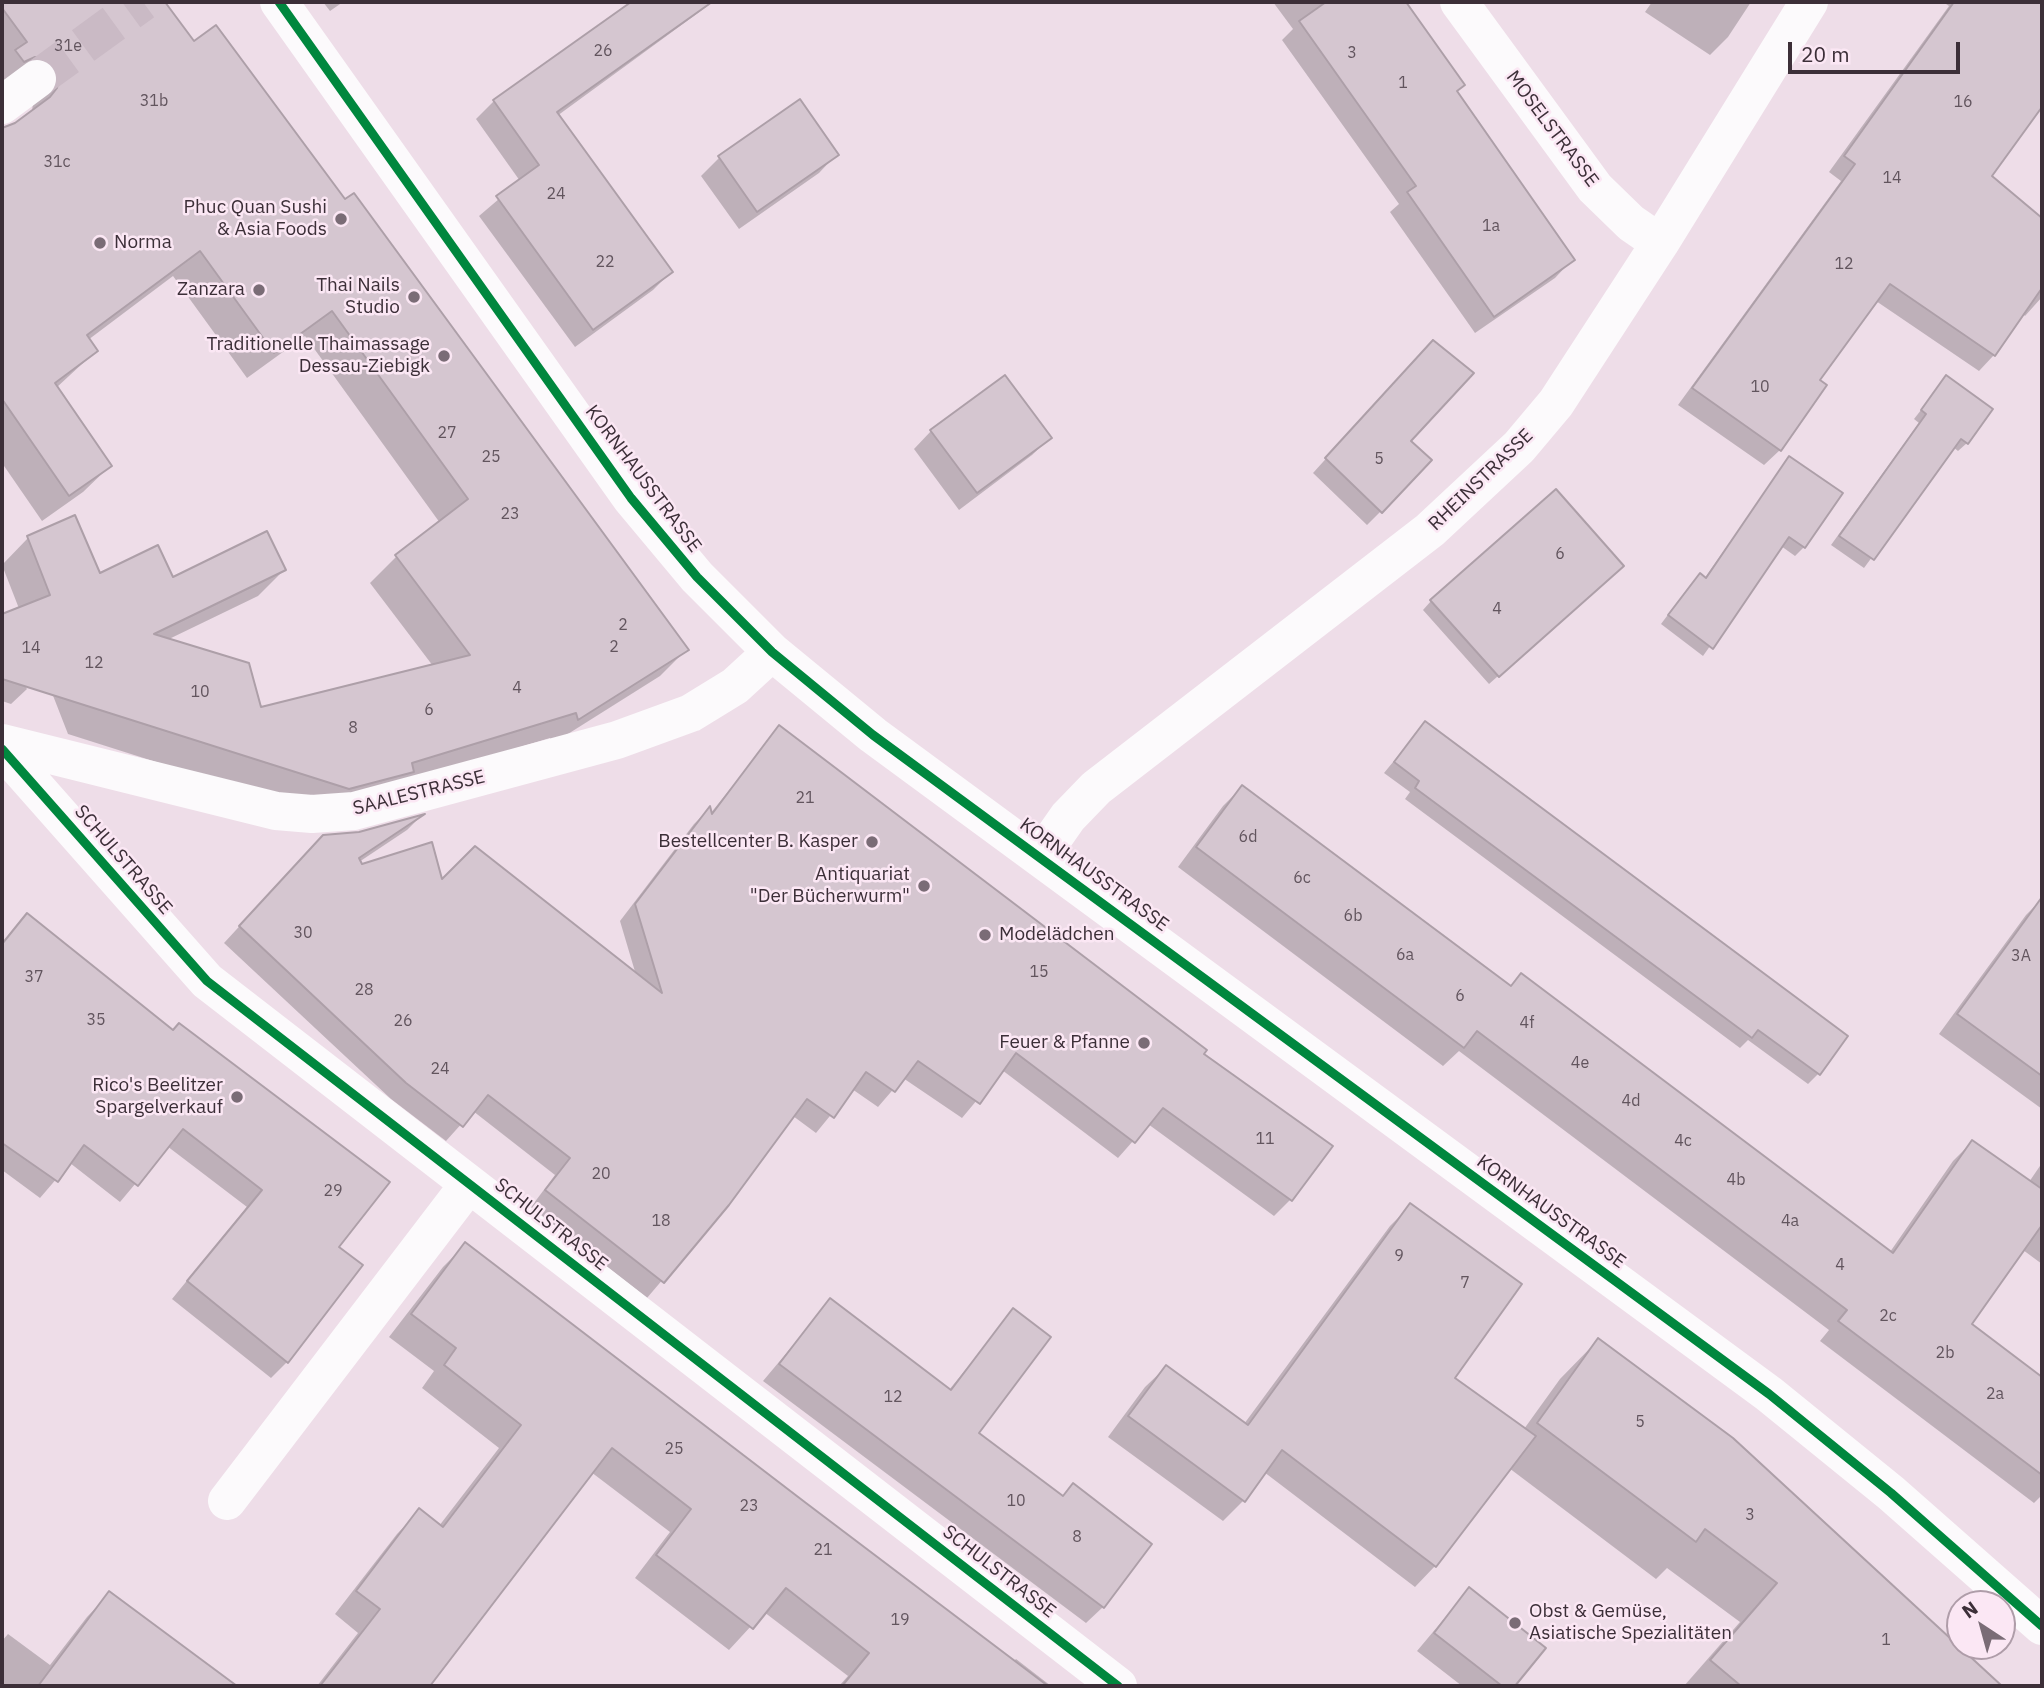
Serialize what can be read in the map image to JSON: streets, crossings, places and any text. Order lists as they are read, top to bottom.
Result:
{
  "streets": {
    "street": [
      "MOSELSTRASSE",
      "KORNHAUSSTRASSE",
      "RHEINSTRASSE",
      "SAALESTRASSE",
      "SCHULSTRASSE"
    ]
  },
  "crossings": [
    ["MOSELSTRASSE", "RHEINSTRASSE"],
    ["KORNHAUSSTRASSE", "RHEINSTRASSE"],
    ["KORNHAUSSTRASSE", "SAALESTRASSE"]
  ],
  "places": [
    "Phuc Quan Sushi & Asia Foods",
    "Norma",
    "Zanzara",
    "Thai Nails Studio",
    "Traditionelle Thaimassage Dessau-Ziebigk",
    "Bestellcenter B. Kasper",
    "Antiquariat \"Der Bücherwurm\"",
    "Modelädchen",
    "Feuer & Pfanne",
    "Rico's Beelitzer Spargelverkauf",
    "Obst & Gemüse, Asiatische Spezialitäten"
  ],
  "house_numbers": [
    "31e",
    "26",
    "3",
    "1",
    "31b",
    "16",
    "31c",
    "14",
    "24",
    "1a",
    "22",
    "12",
    "10",
    "27",
    "25",
    "5",
    "23",
    "6",
    "4",
    "2",
    "2",
    "14",
    "12",
    "4",
    "10",
    "6",
    "8",
    "21",
    "6d",
    "6c",
    "6b",
    "30",
    "6a",
    "3A",
    "15",
    "37",
    "28",
    "6",
    "35",
    "26",
    "4f",
    "4e",
    "24",
    "4d",
    "11",
    "4c",
    "20",
    "4b",
    "29",
    "18",
    "4a",
    "9",
    "4",
    "7",
    "2c",
    "2b",
    "2a",
    "12",
    "5",
    "25",
    "10",
    "23",
    "3",
    "8",
    "21",
    "19",
    "1"
  ],
  "scale_bar": "20 m",
  "north": "top left"
}
